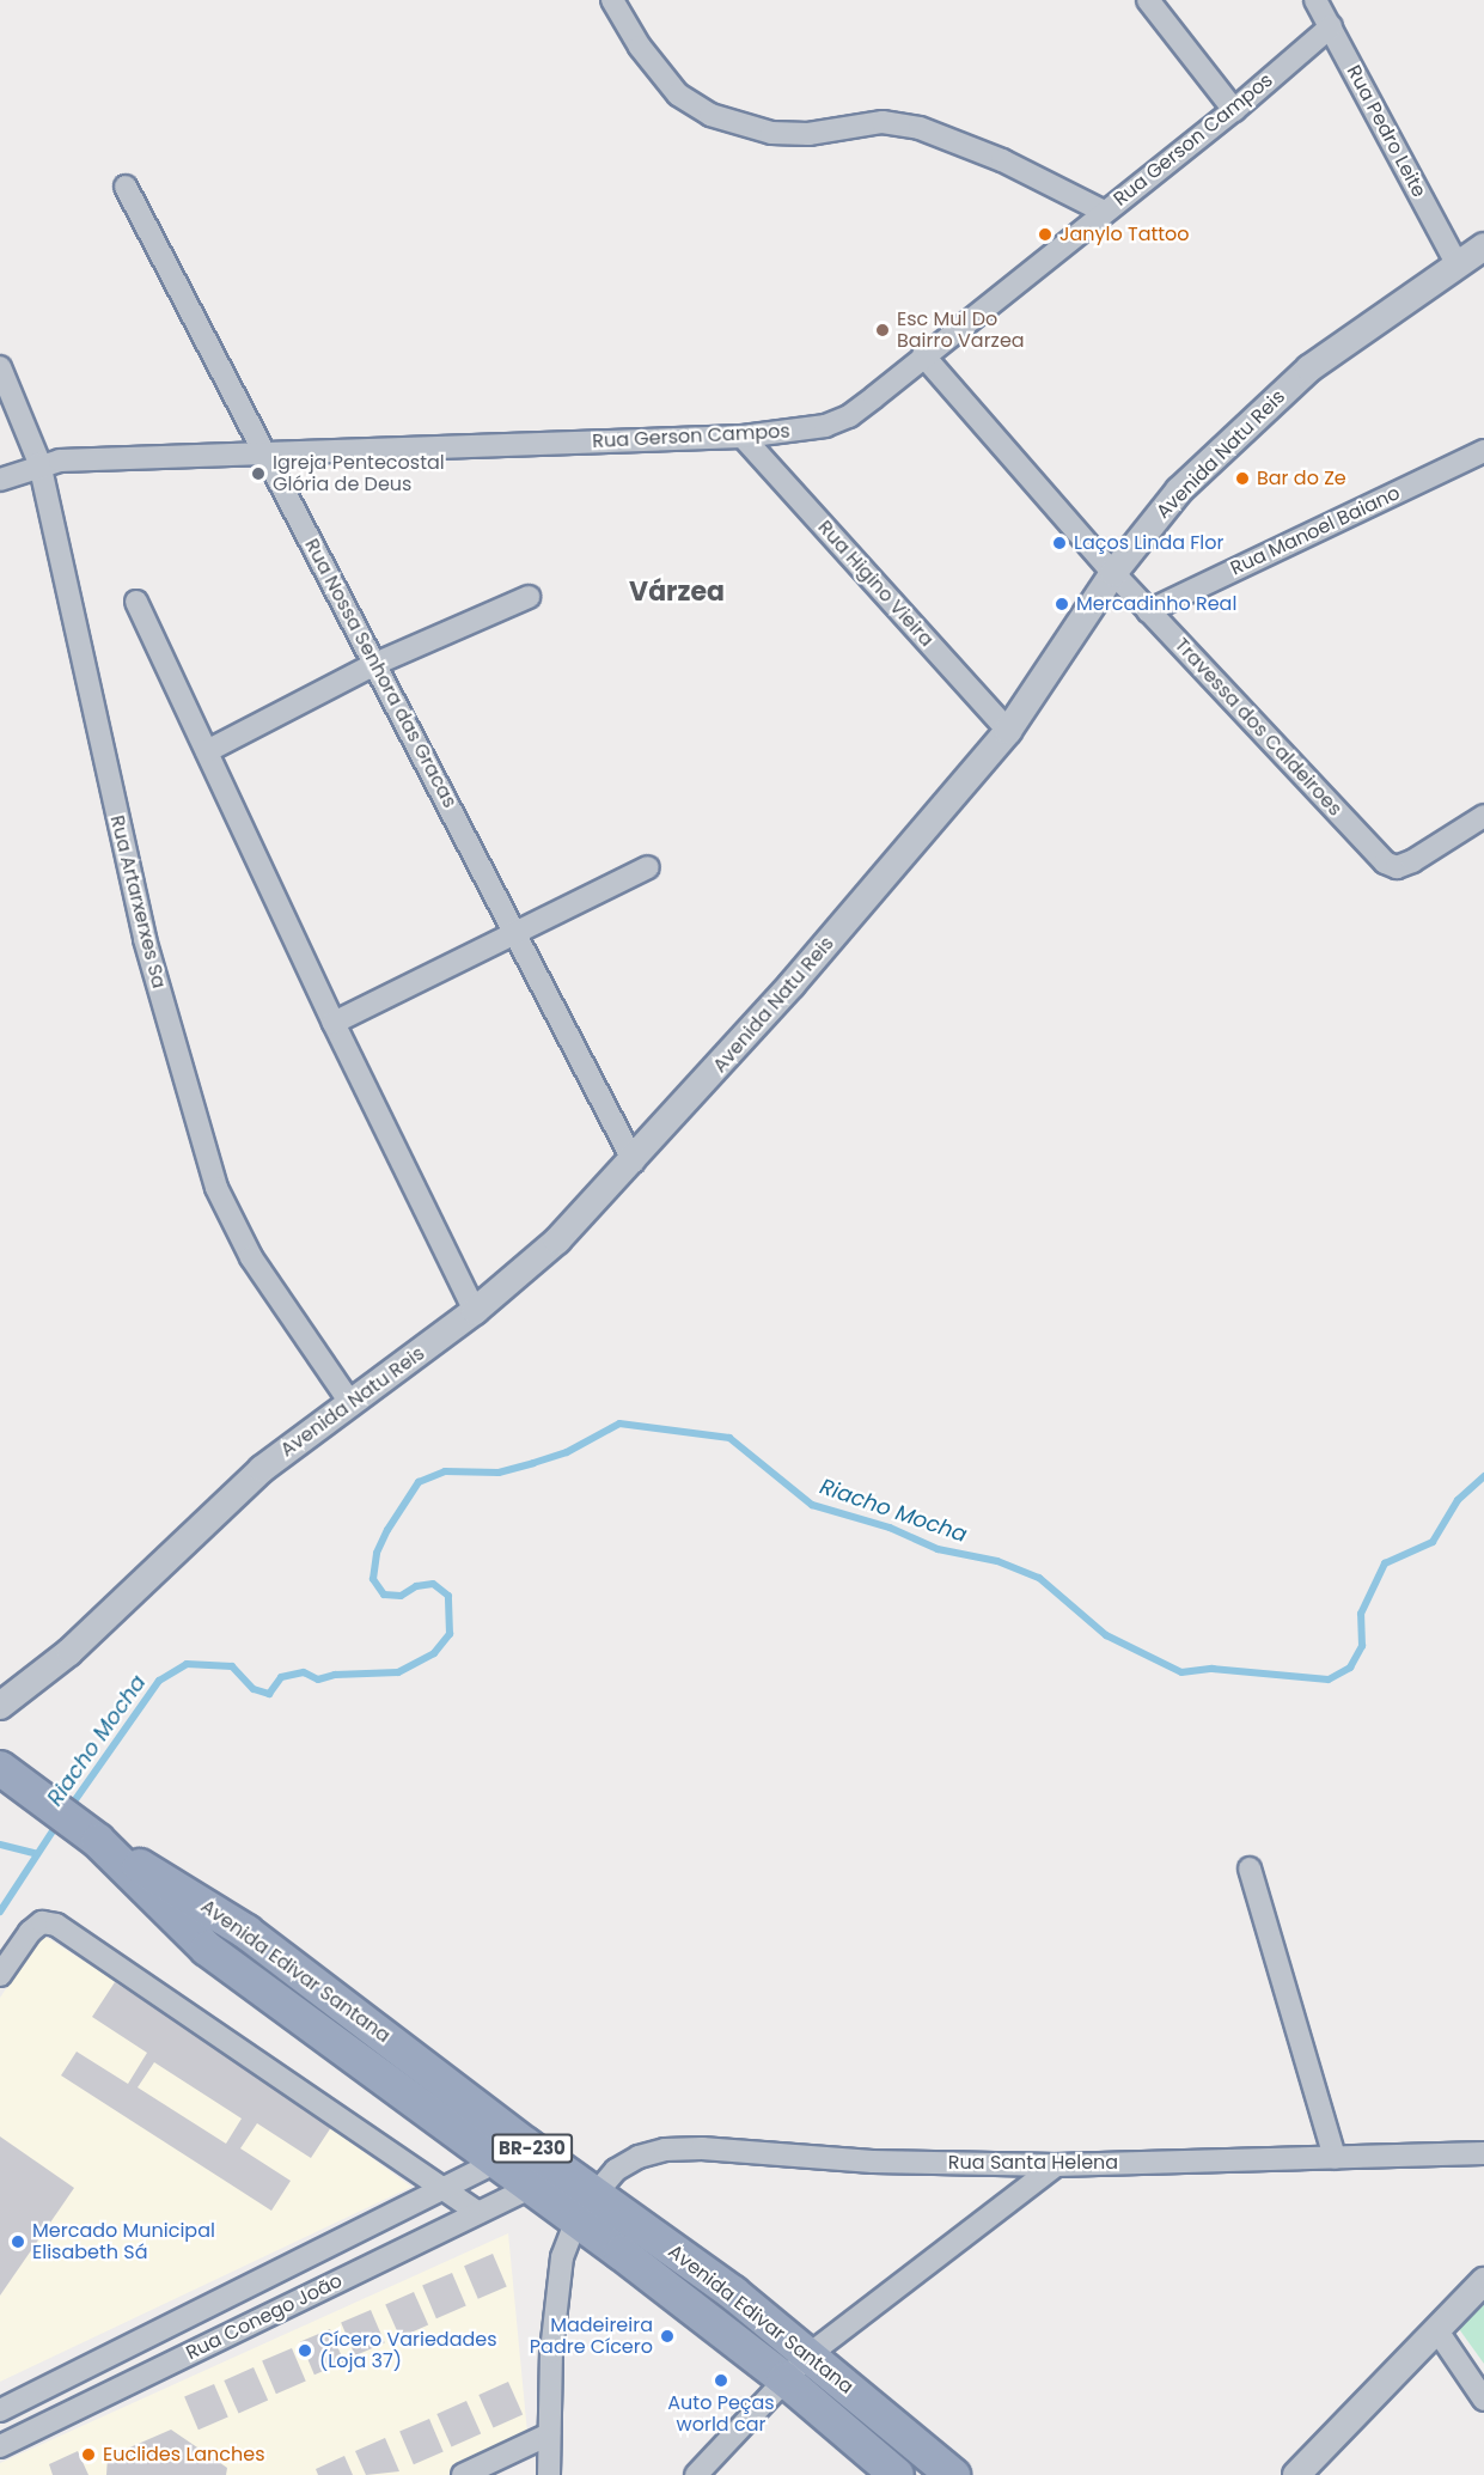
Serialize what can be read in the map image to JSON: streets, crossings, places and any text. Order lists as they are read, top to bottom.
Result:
{
  "streets": {
    "highway": ["Avenida Edivar Santana", "BR-230"],
    "street": [
      "Rua Pedro Leite",
      "Rua Gerson Campos",
      "Avenida Natu Reis",
      "Rua Manoel Baiano",
      "Rua Higino Vieira",
      "Rua Nossa Senhora das Gracas",
      "Travessa dos Caldeiroes",
      "Rua Artarxerxes Sa",
      "Rua Santa Helena",
      "Rua Conego João"
    ]
  },
  "crossings": [
    ["Rua Pedro Leite", "Rua Gerson Campos"],
    ["Rua Pedro Leite", "Avenida Natu Reis"],
    ["Rua Gerson Campos", "Rua Higino Vieira"],
    ["Rua Gerson Campos", "Rua Nossa Senhora das Gracas"],
    ["Rua Gerson Campos", "Travessa dos Caldeiroes"],
    ["Rua Gerson Campos", "Rua Artarxerxes Sa"],
    ["Avenida Natu Reis", "Rua Higino Vieira"],
    ["Avenida Natu Reis", "Rua Nossa Senhora das Gracas"],
    ["Avenida Natu Reis", "Travessa dos Caldeiroes"],
    ["Avenida Natu Reis", "Rua Artarxerxes Sa"],
    ["Rua Manoel Baiano", "Travessa dos Caldeiroes"],
    ["Avenida Edivar Santana", "BR-230"],
    ["Avenida Edivar Santana", "Rua Santa Helena"],
    ["Avenida Edivar Santana", "Rua Conego João"]
  ],
  "districts": ["Várzea"],
  "water": ["Riacho Mocha"],
  "places": [
    "Janylo Tattoo",
    "Esc Mul Do Bairro Varzea",
    "Igreja Pentecostal Glória de Deus",
    "Bar do Ze",
    "Laços Linda Flor",
    "Mercadinho Real",
    "Mercado Municipal Elisabeth Sá",
    "Madeireira Padre Cícero",
    "Cícero Variedades (Loja 37)",
    "Auto Peças world car",
    "Euclides Lanches"
  ]
}
